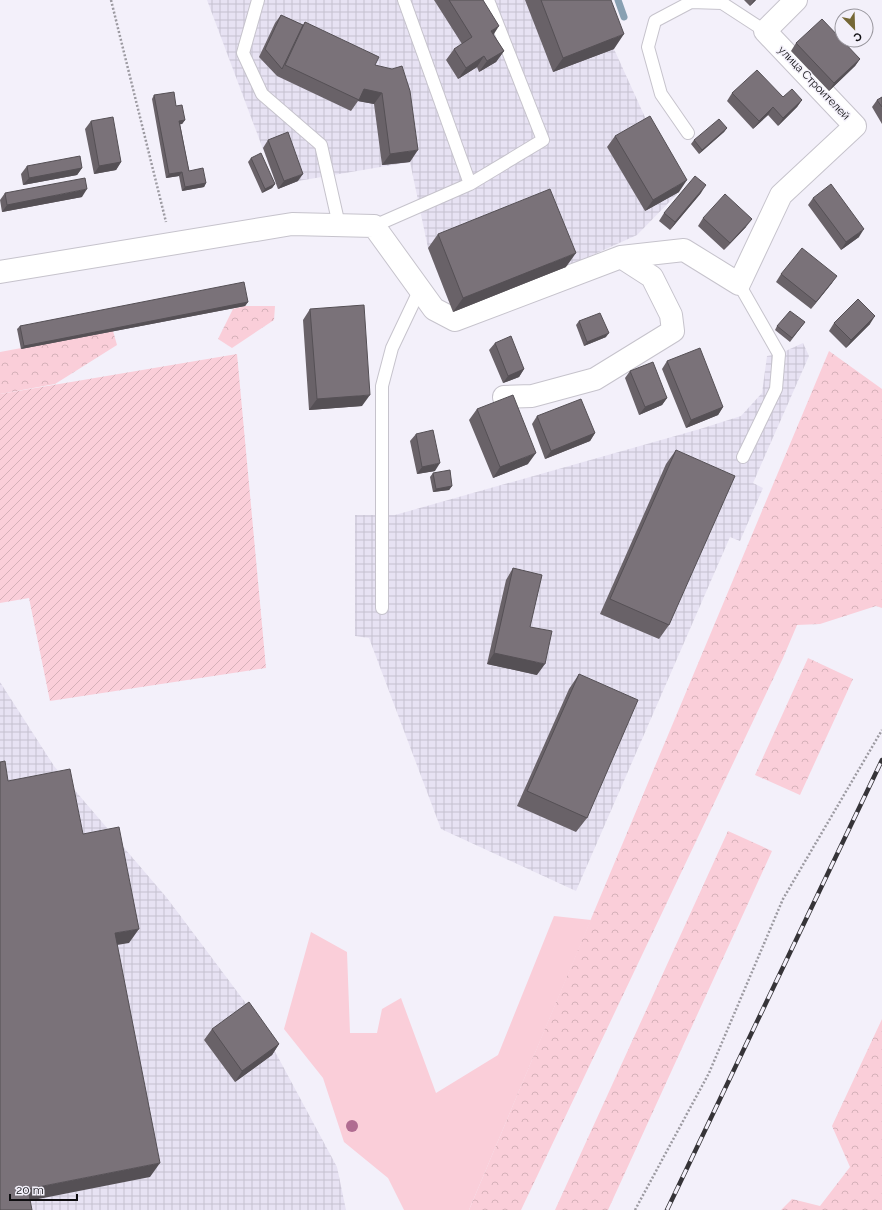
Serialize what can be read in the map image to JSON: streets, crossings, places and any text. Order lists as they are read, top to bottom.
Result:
{
  "streets": {
    "street": ["улица Строителей"]
  },
  "scale_bar": "20 m",
  "north": "bottom right"
}
